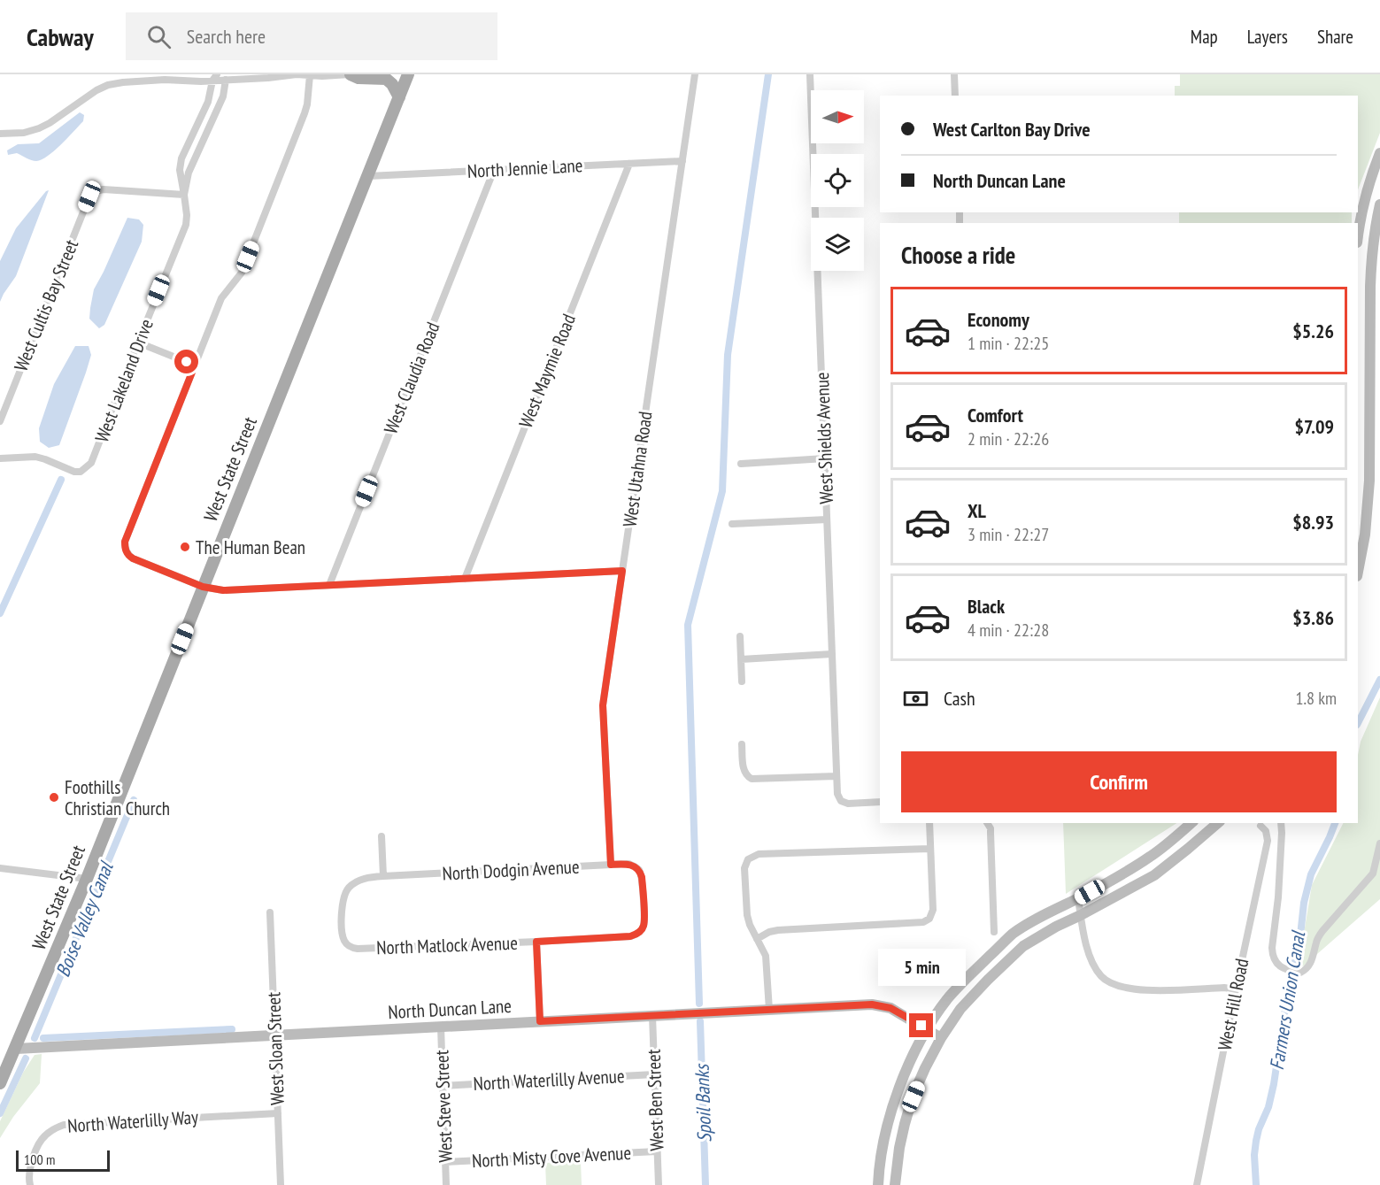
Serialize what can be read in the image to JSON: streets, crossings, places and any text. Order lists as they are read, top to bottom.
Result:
{
  "streets": {
    "main road": ["West State Street"],
    "street": [
      "North Jennie Lane",
      "West Cultis Bay Street",
      "West Maymie Road",
      "West Claudia Road",
      "West Lakeland Drive",
      "West Shields Avenue",
      "West Utahna Road",
      "North Dodgin Avenue",
      "North Matlock Avenue",
      "West Hill Road",
      "North Duncan Lane",
      "West Sloan Street",
      "North Waterlilly Avenue",
      "West Ben Street",
      "West Steve Street",
      "North Waterlilly Way",
      "North Misty Cove Avenue"
    ]
  },
  "crossings": [
    ["North Jennie Lane", "West Maymie Road"],
    ["North Jennie Lane", "West Claudia Road"],
    ["North Jennie Lane", "West State Street"],
    ["North Jennie Lane", "West Utahna Road"],
    ["West Cultis Bay Street", "West Lakeland Drive"],
    ["West State Street", "North Duncan Lane"],
    ["West Utahna Road", "North Dodgin Avenue"],
    ["North Dodgin Avenue", "North Matlock Avenue"],
    ["North Duncan Lane", "West Sloan Street"],
    ["North Duncan Lane", "West Ben Street"],
    ["North Duncan Lane", "West Steve Street"],
    ["West Sloan Street", "North Waterlilly Way"],
    ["North Waterlilly Avenue", "West Ben Street"],
    ["North Waterlilly Avenue", "West Steve Street"],
    ["West Ben Street", "North Misty Cove Avenue"],
    ["West Steve Street", "North Misty Cove Avenue"]
  ],
  "water": ["Boise Valley Canal", "Farmers Union Canal", "Spoil Banks"],
  "places": ["The Human Bean", "Foothills Christian Church"],
  "scale_bar": "100 m",
  "north": "right",
  "page": {
    "header": "Cabway",
    "search": "Search here",
    "nav": ["Map", "Layers", "Share"],
    "banner": ["West Carlton Bay Drive", "North Duncan Lane"],
    "heading": "Choose a ride",
    "list": [
      {
        "name": "Economy",
        "note": "1 min · 22:25",
        "value": "$5.26"
      },
      {
        "name": "Comfort",
        "note": "2 min · 22:26",
        "value": "$7.09"
      },
      {
        "name": "XL",
        "note": "3 min · 22:27",
        "value": "$8.93"
      },
      {
        "name": "Black",
        "note": "4 min · 22:28",
        "value": "$3.86"
      }
    ],
    "pay": ["Cash", "1.8 km"],
    "buttons": "Confirm",
    "bubble": "5 min",
    "scale": "100 m"
  }
}
